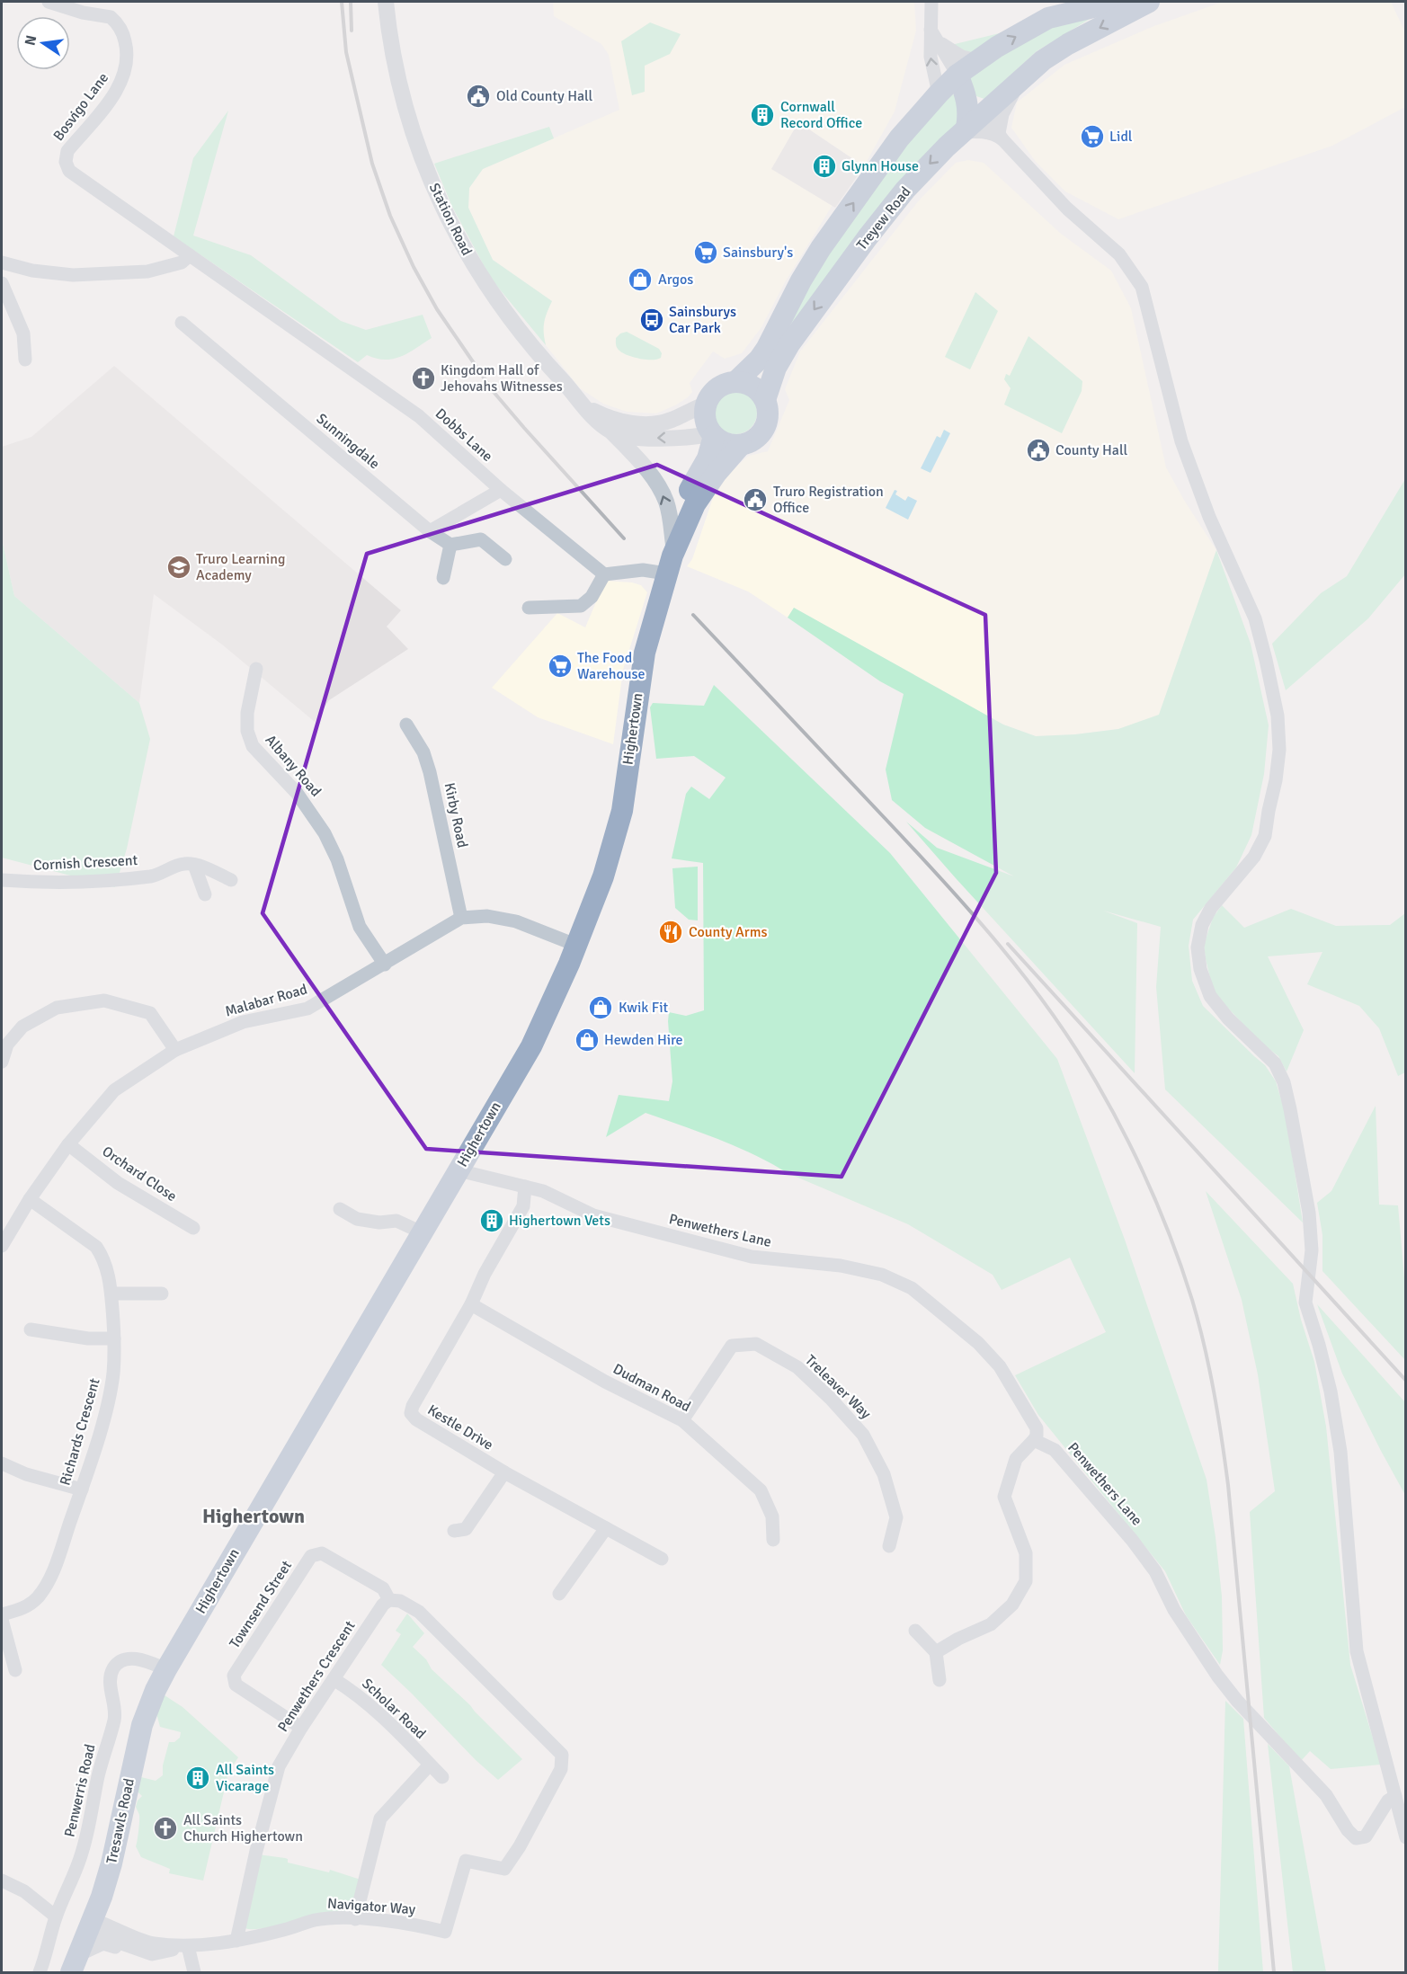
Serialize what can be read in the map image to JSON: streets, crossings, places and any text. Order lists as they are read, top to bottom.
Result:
{
  "streets": {
    "highway": ["Treyew Road", "Highertown", "Tresawls Road"],
    "street": [
      "Bosvigo Lane",
      "Station Road",
      "Dobbs Lane",
      "Sunningdale",
      "Albany Road",
      "Kirby Road",
      "Cornish Crescent",
      "Malabar Road",
      "Orchard Close",
      "Penwethers Lane",
      "Treleaver Way",
      "Dudman Road",
      "Kestle Drive",
      "Richards Crescent",
      "Townsend Street",
      "Penwethers Crescent",
      "Scholar Road",
      "Penwerris Road",
      "Navigator Way"
    ]
  },
  "crossings": [
    ["Bosvigo Lane", "Dobbs Lane"],
    ["Treyew Road", "Station Road"],
    ["Treyew Road", "Highertown"],
    ["Station Road", "Highertown"],
    ["Highertown", "Malabar Road"],
    ["Highertown", "Penwethers Lane"],
    ["Highertown", "Penwerris Road"],
    ["Highertown", "Tresawls Road"],
    ["Albany Road", "Malabar Road"],
    ["Kirby Road", "Malabar Road"],
    ["Malabar Road", "Orchard Close"],
    ["Malabar Road", "Richards Crescent"],
    ["Penwethers Lane", "Kestle Drive"],
    ["Treleaver Way", "Dudman Road"],
    ["Dudman Road", "Kestle Drive"],
    ["Townsend Street", "Penwethers Crescent"],
    ["Townsend Street", "Navigator Way"],
    ["Penwethers Crescent", "Scholar Road"],
    ["Penwethers Crescent", "Navigator Way"],
    ["Penwerris Road", "Tresawls Road"],
    ["Tresawls Road", "Navigator Way"]
  ],
  "districts": ["Highertown"],
  "places": {
    "public building": ["Old County Hall", "County Hall", "Truro Registration Office"],
    "building": [
      "Cornwall Record Office",
      "Glynn House",
      "Highertown Vets",
      "All Saints Vicarage"
    ],
    "supermarket": ["Lidl", "Sainsbury's", "The Food Warehouse"],
    "shop": ["Argos", "Kwik Fit", "Hewden Hire"],
    "bus stop": ["Sainsburys Car Park"],
    "church": ["Kingdom Hall of Jehovahs Witnesses", "All Saints Church Highertown"],
    "school or university": ["Truro Learning Academy"],
    "restaurant": ["County Arms"]
  },
  "north": "left"
}
